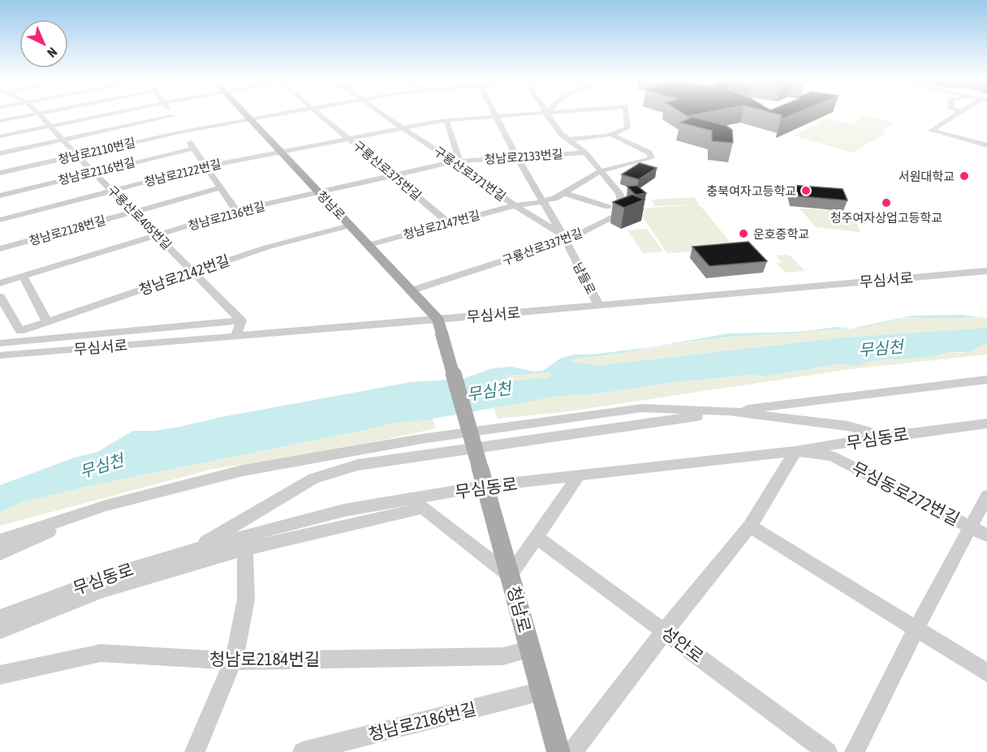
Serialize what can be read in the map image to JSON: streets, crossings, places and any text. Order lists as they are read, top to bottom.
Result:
{
  "streets": {
    "main road": ["청남로"],
    "street": [
      "청남로2110번길",
      "청남로2133번길",
      "구룡산로375번길",
      "청남로2116번길",
      "청남로2122번길",
      "구룡산로371번길",
      "청남로2136번길",
      "구룡산로405번길",
      "청남로2147번길",
      "청남로2128번길",
      "구룡산로337번길",
      "청남로2142번길",
      "남들로",
      "무심서로",
      "무심동로",
      "무심동로272번길",
      "성안로",
      "청남로2184번길",
      "청남로2186번길"
    ]
  },
  "crossings": [
    ["청남로2110번길", "청남로"],
    ["청남로2110번길", "구룡산로405번길"],
    ["청남로2133번길", "구룡산로375번길"],
    ["청남로2133번길", "구룡산로371번길"],
    ["청남로2133번길", "청남로"],
    ["청남로2133번길", "청남로2136번길"],
    ["청남로2133번길", "구룡산로337번길"],
    ["청남로2133번길", "남들로"],
    ["구룡산로375번길", "청남로2122번길"],
    ["구룡산로375번길", "청남로2147번길"],
    ["청남로2116번길", "구룡산로405번길"],
    ["청남로2122번길", "구룡산로371번길"],
    ["청남로2122번길", "청남로"],
    ["청남로2122번길", "구룡산로405번길"],
    ["청남로2122번길", "남들로"],
    ["구룡산로371번길", "청남로2147번길"],
    ["구룡산로371번길", "구룡산로337번길"],
    ["구룡산로371번길", "남들로"],
    ["청남로", "청남로2136번길"],
    ["청남로", "청남로2147번길"],
    ["청남로", "구룡산로337번길"],
    ["청남로", "청남로2142번길"],
    ["청남로", "무심서로"],
    ["청남로", "무심동로"],
    ["청남로", "청남로2184번길"],
    ["청남로", "청남로2186번길"],
    ["청남로2136번길", "구룡산로405번길"],
    ["구룡산로405번길", "청남로2128번길"],
    ["구룡산로405번길", "청남로2142번길"],
    ["청남로2147번길", "남들로"],
    ["구룡산로337번길", "남들로"],
    ["남들로", "무심서로"],
    ["무심동로", "무심동로272번길"]
  ],
  "water": ["무심천"],
  "places": [
    "서원대학교",
    "충북여자고등학교",
    "청주여자상업고등학교",
    "운호중학교"
  ],
  "north": "bottom right"
}
